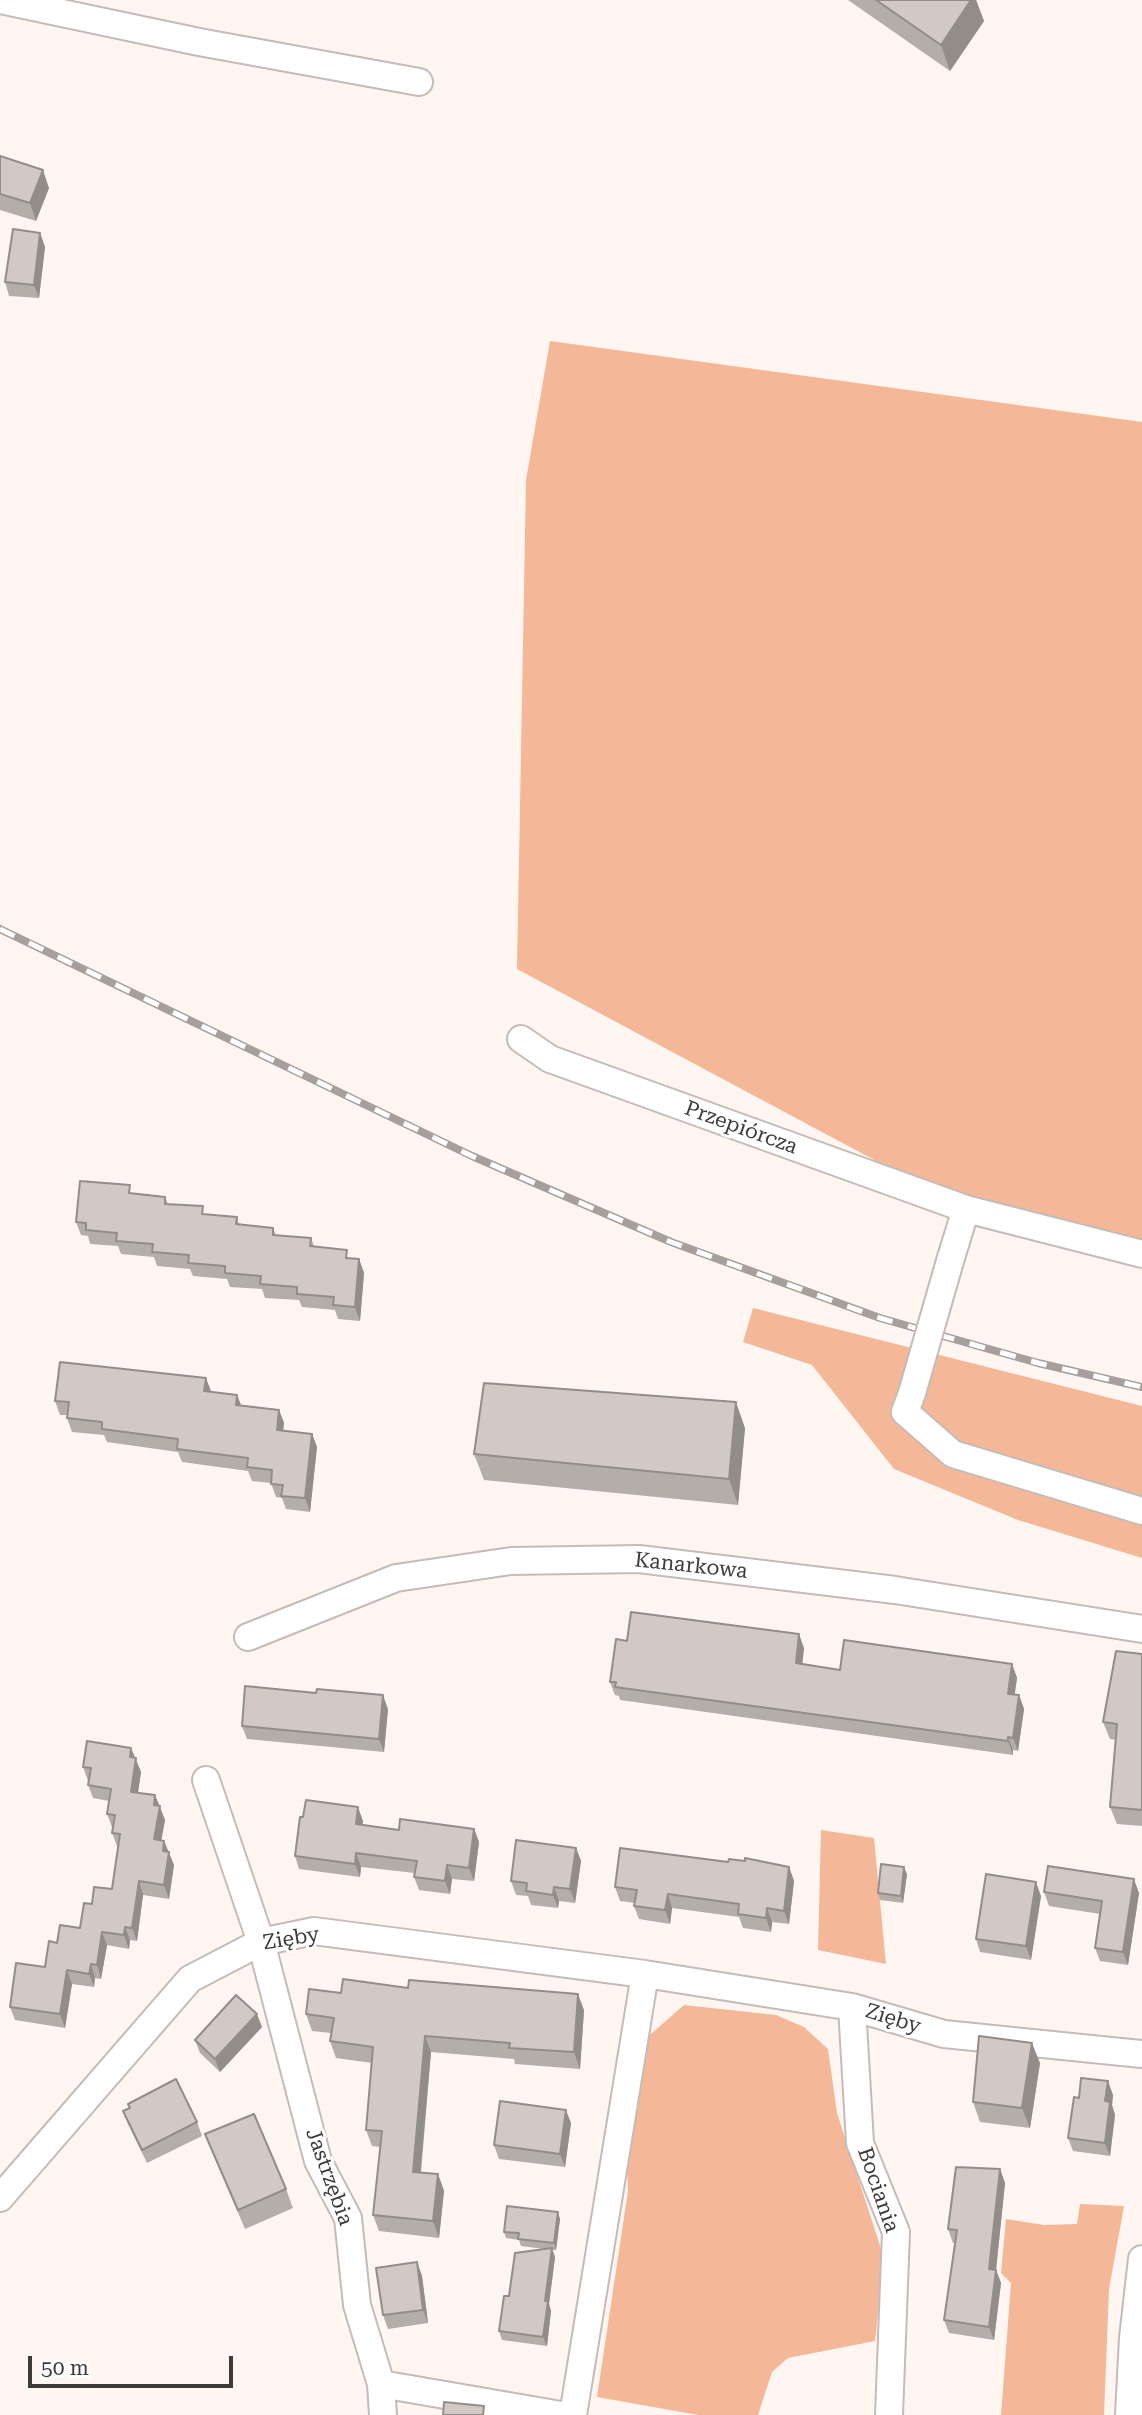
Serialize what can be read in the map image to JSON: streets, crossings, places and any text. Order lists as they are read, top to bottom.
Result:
{
  "streets": {
    "street": [
      "Przepiórcza",
      "Kanarkowa",
      "Zięby",
      "Jastrzębia",
      "Bociania"
    ]
  },
  "crossings": [
    ["Zięby", "Jastrzębia"],
    ["Zięby", "Bociania"]
  ],
  "scale_bar": "50 m"
}
